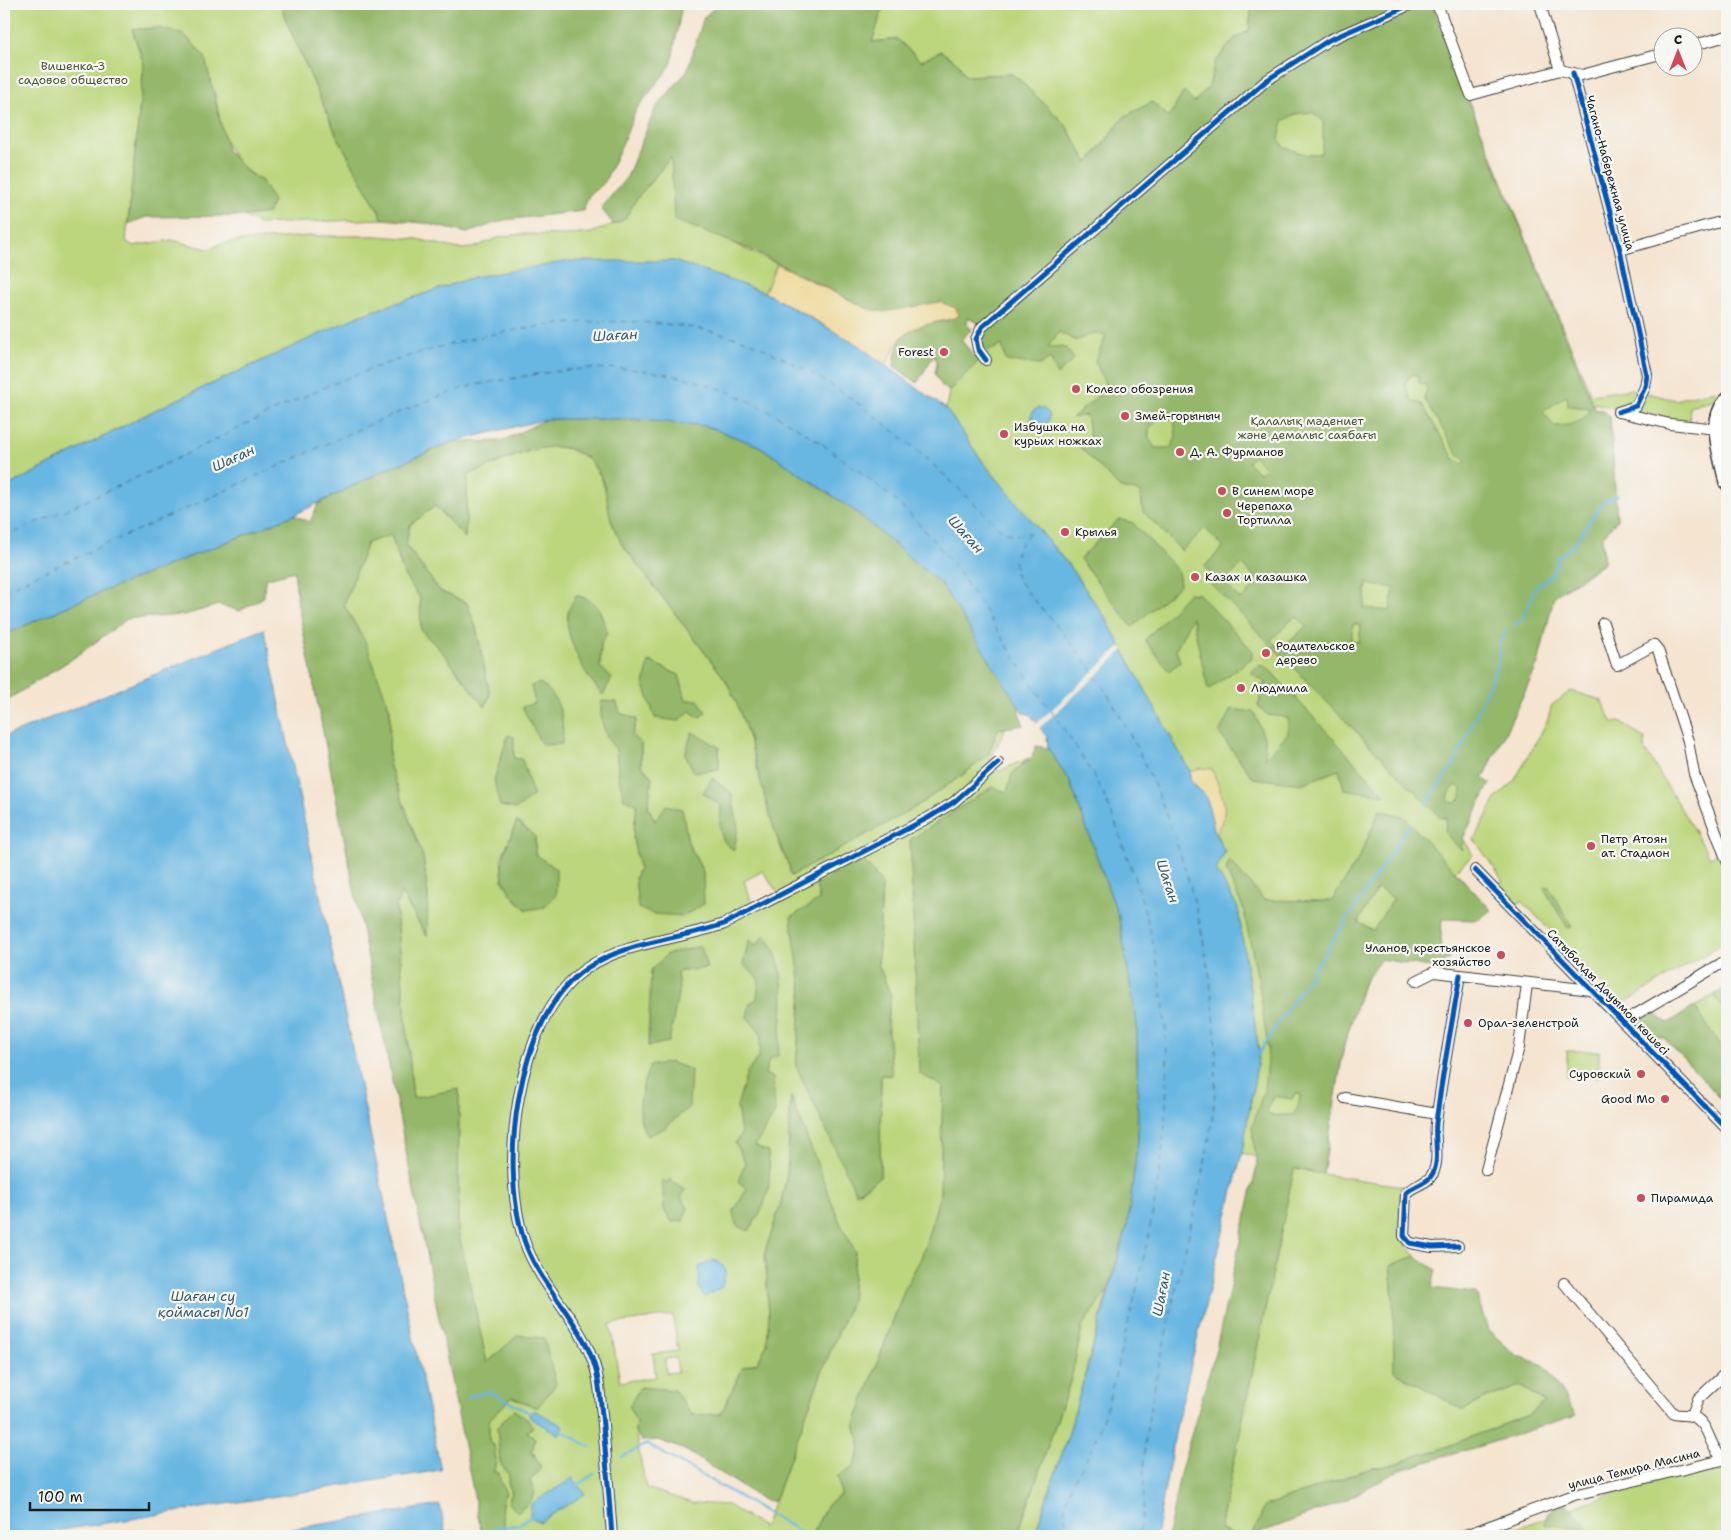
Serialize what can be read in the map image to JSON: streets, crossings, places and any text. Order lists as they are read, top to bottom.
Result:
{
  "streets": {
    "street": ["Чагано-Набережная улица", "Сатыбалды Дауымов көшесі", "улица Темира Масина"]
  },
  "water": ["Шаған", "Шаған су қоймасы No1"],
  "parks": ["Вишенка-3 садовое общество", "Қалалық мәдениет және демалыс саябағы"],
  "places": [
    "Forest",
    "Колесо обозрения",
    "Змей-горыныч",
    "Избушка на курьих ножках",
    "Д. А. Фурманов",
    "В синем море",
    "Черепаха Тортилла",
    "Крылья",
    "Казах и казашка",
    "Родительское дерево",
    "Людмила",
    "Петр Атоян ат. Стадион",
    "Уланов, крестьянское хозяйство",
    "Орал-зеленстрой",
    "Суровский",
    "Good Mo",
    "Пирамида"
  ],
  "scale_bar": "100 m",
  "north": "top"
}
